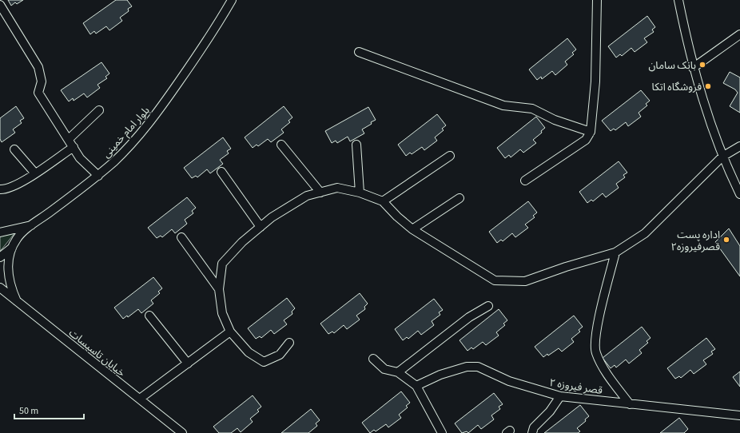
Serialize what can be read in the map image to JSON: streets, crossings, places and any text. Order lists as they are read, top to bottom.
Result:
{
  "streets": {
    "street": ["بلوار امام خمینی", "خیابان تاسیسات", "قصر فیروزه ۲"]
  },
  "places": ["بانک سامان", "فروشگاه اتکا", "اداره پست قصرفیروزه۲"],
  "scale_bar": "50 m"
}
